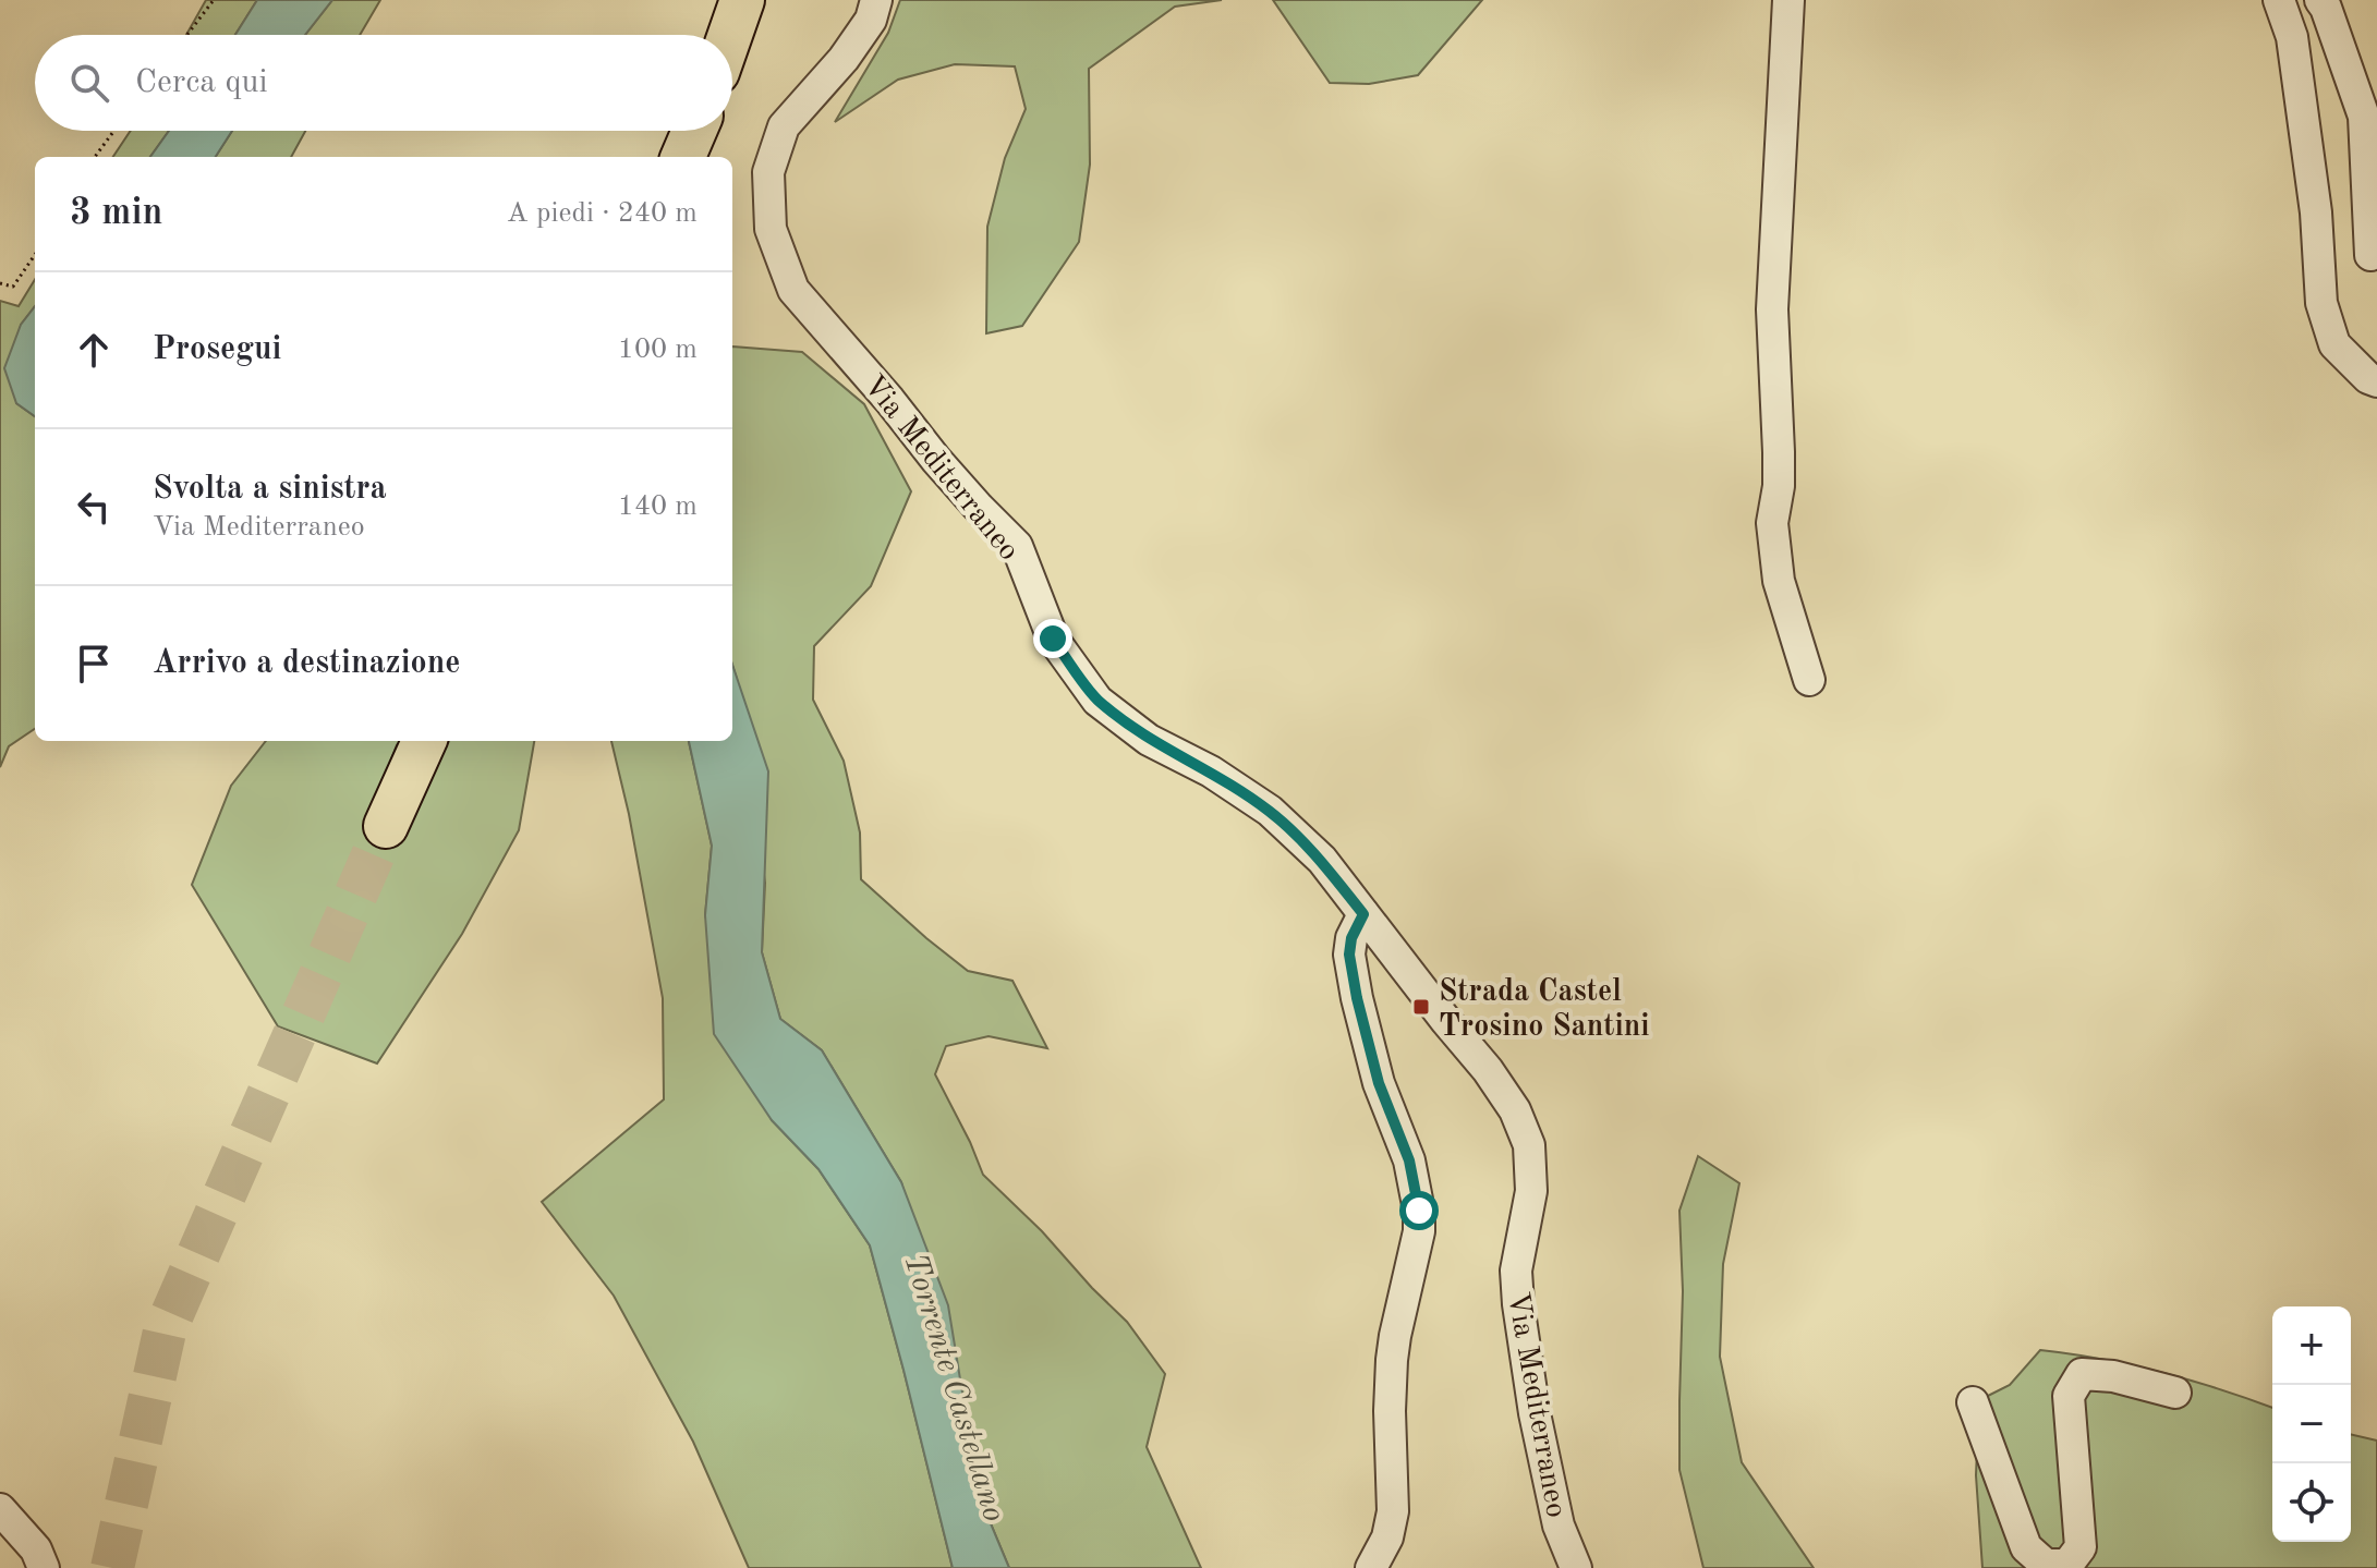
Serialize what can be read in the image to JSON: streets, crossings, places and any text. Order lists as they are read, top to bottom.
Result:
{
  "streets": {
    "street": ["Via Mediterraneo"]
  },
  "water": ["Torrente Castellano"],
  "places": {
    "transit": ["Strada Castel Trosino Santini"]
  },
  "page": {
    "search": "Cerca qui",
    "heading": ["3 min", "A piedi · 240 m"],
    "list": [
      ["Prosegui", "100 m"],
      ["Svolta a sinistra", "Via Mediterraneo", "140 m"],
      "Arrivo a destinazione"
    ],
    "map_buttons": ["+", "−"]
  }
}
